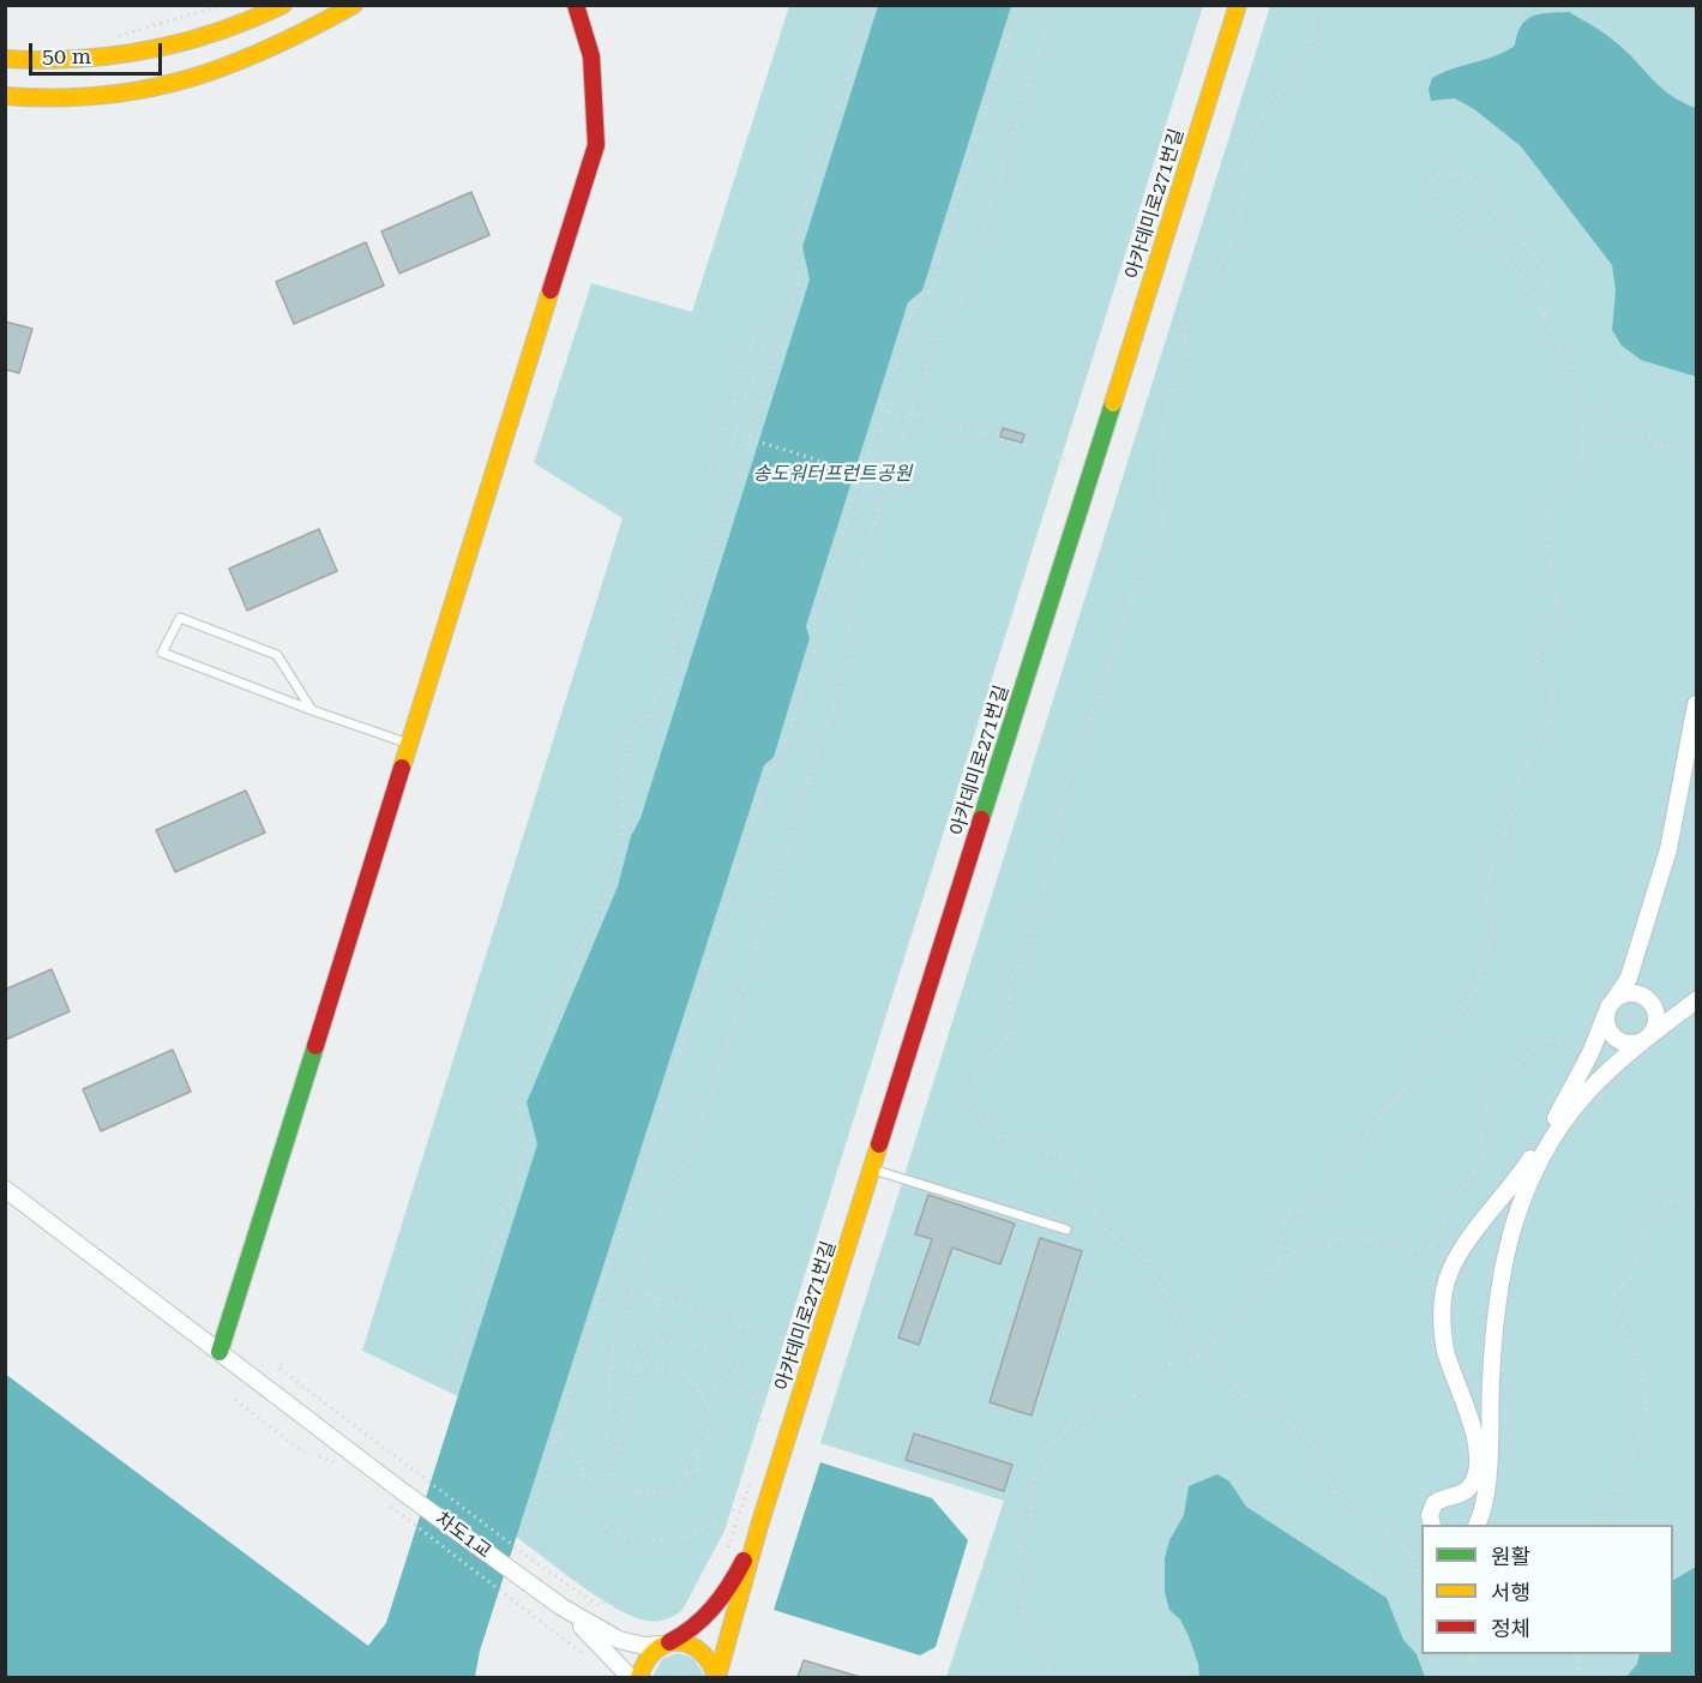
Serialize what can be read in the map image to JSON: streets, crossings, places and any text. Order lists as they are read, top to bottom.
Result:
{
  "streets": {
    "street": ["아카데미로271번길", "차도1교"]
  },
  "parks": ["송도워터프런트공원"],
  "legend": ["원활", "서행", "정체"],
  "scale_bar": "50 m"
}
